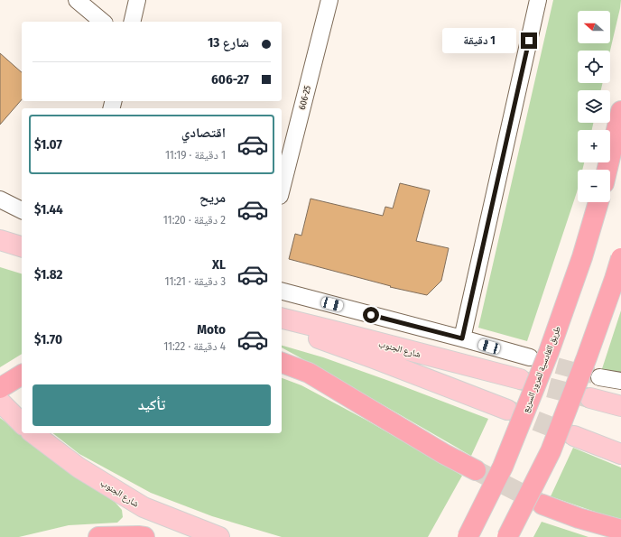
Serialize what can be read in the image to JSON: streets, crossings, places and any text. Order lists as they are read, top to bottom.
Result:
{
  "streets": {
    "highway": ["طريق القادسية للمرور السريع"],
    "main road": ["شارع الجنوب"],
    "street": ["606-25"]
  },
  "north": "left",
  "page": {
    "map_buttons": ["+", "−"],
    "banner": ["شارع 13", "606-27"],
    "bubble": "1 دقيقة",
    "list": [
      {
        "name": "اقتصادي",
        "note": "1 دقيقة · 11:19",
        "value": "$1.07"
      },
      {
        "name": "مريح",
        "note": "2 دقيقة · 11:20",
        "value": "$1.44"
      },
      {
        "name": "XL",
        "note": "3 دقيقة · 11:21",
        "value": "$1.82"
      },
      {
        "name": "Moto",
        "note": "4 دقيقة · 11:22",
        "value": "$1.70"
      }
    ],
    "buttons": "تأكيد"
  }
}
